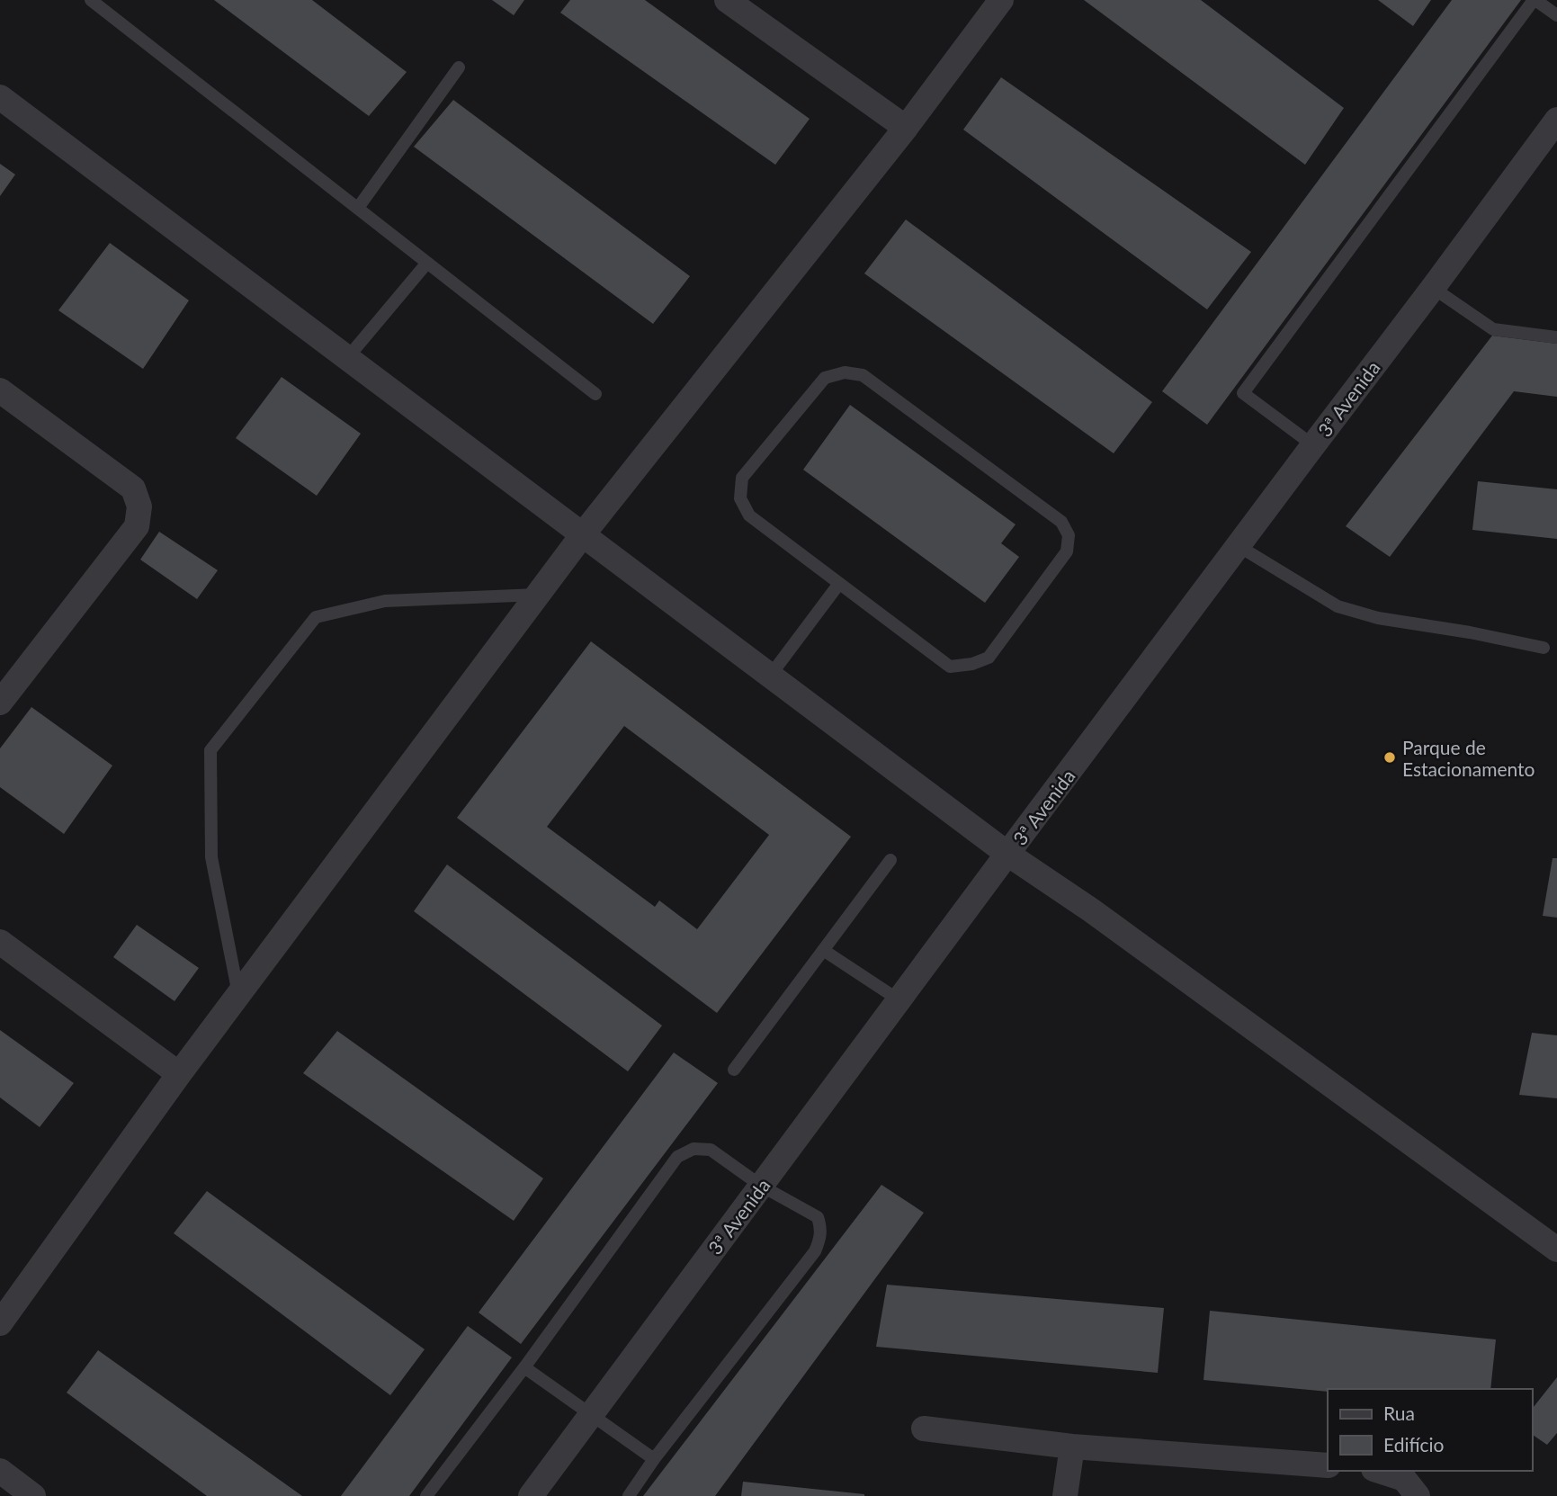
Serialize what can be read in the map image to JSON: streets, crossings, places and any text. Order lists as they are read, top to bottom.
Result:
{
  "streets": {
    "street": ["3ª Avenida"]
  },
  "places": ["Parque de Estacionamento"],
  "legend": ["Rua", "Edifício"]
}
